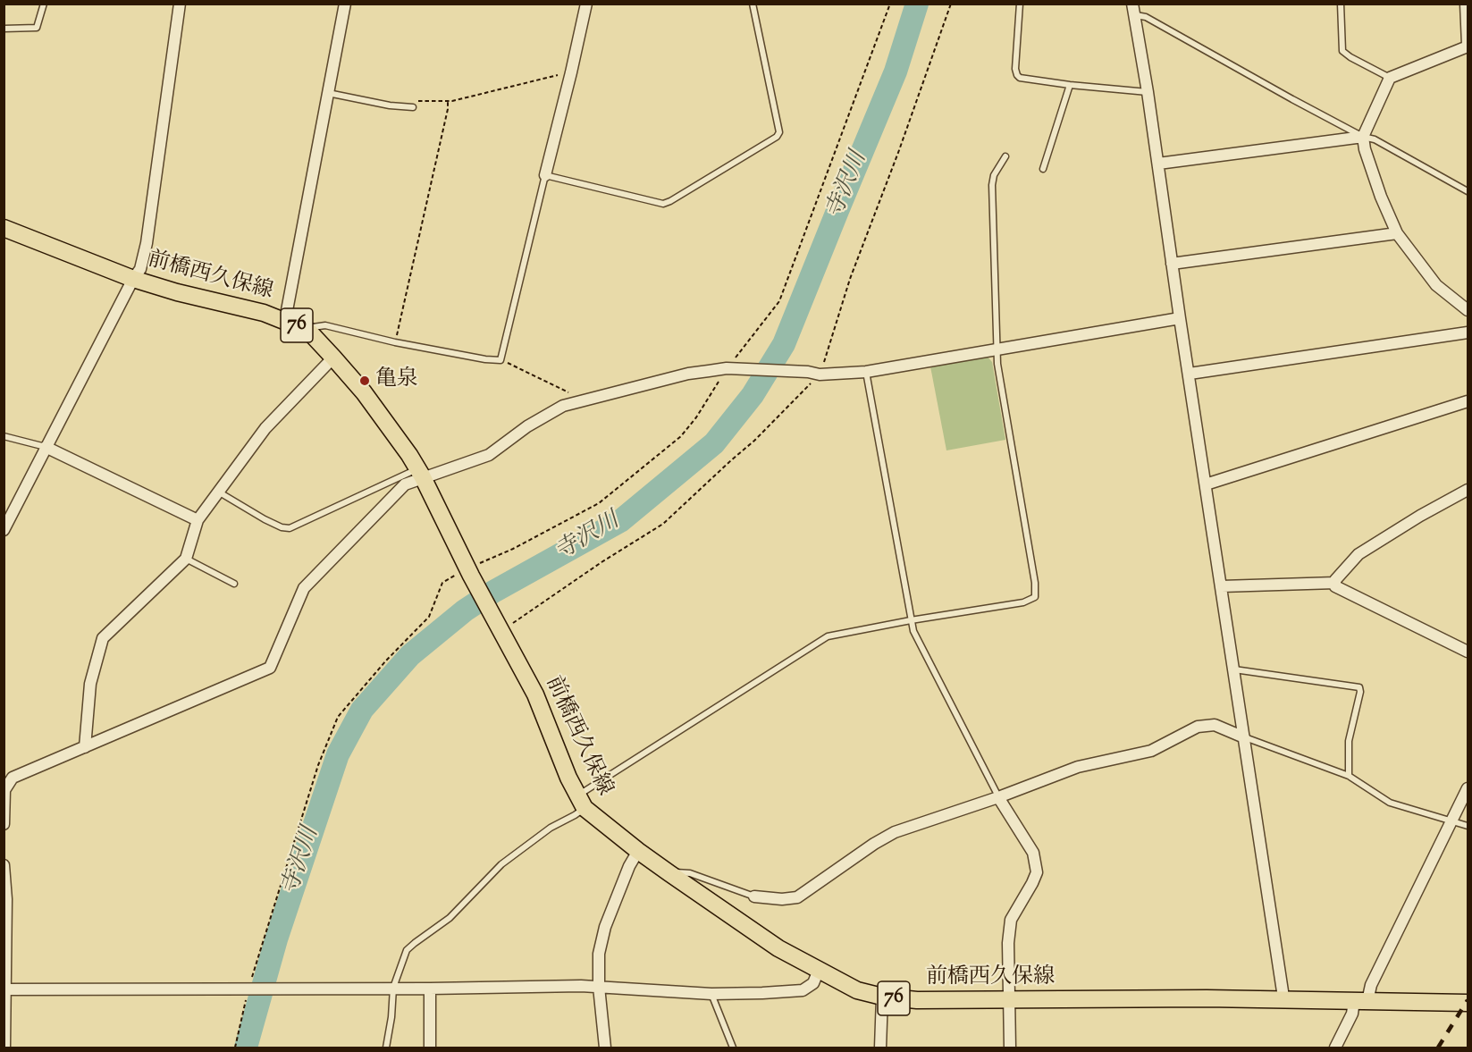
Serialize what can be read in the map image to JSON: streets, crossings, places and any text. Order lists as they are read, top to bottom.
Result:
{
  "streets": {
    "main road": ["前橋西久保線", "76"]
  },
  "crossings": [
    ["前橋西久保線", "76"]
  ],
  "water": ["寺沢川"],
  "places": ["亀泉"]
}
